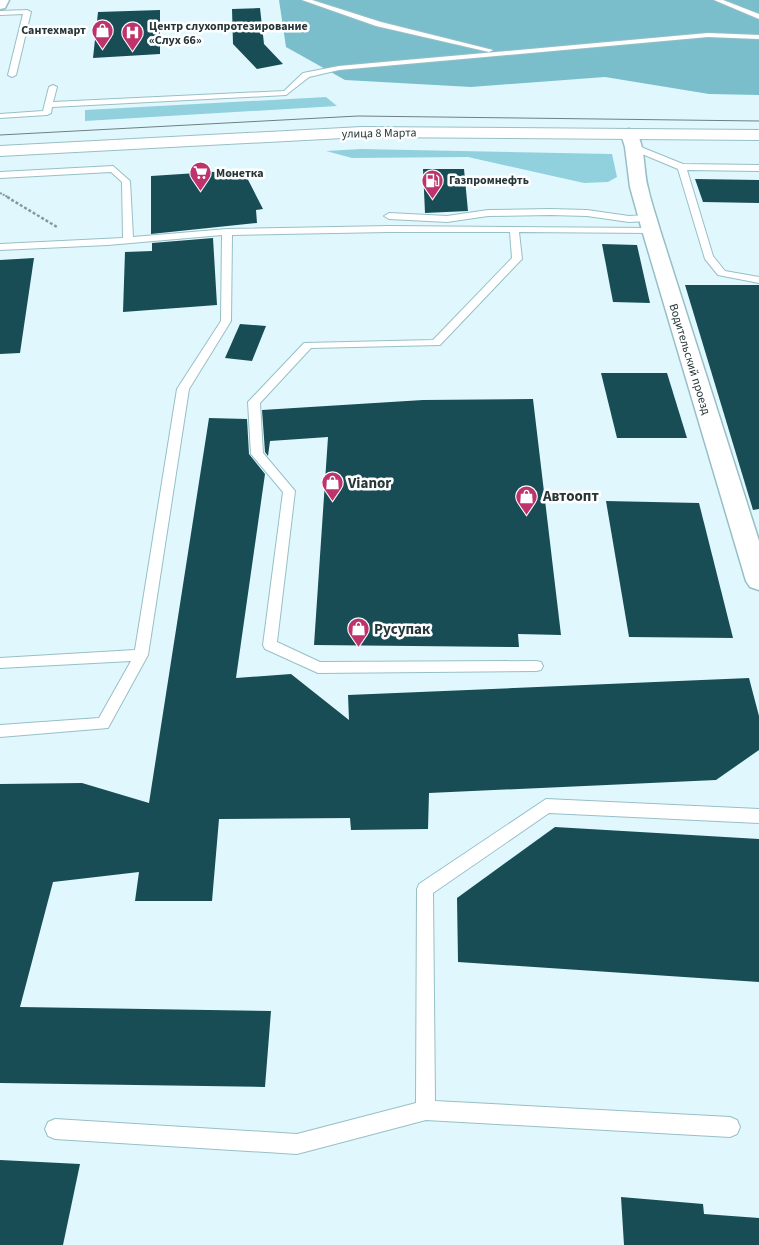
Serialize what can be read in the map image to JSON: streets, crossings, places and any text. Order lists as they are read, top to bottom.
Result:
{
  "streets": {
    "main road": ["улица 8 Марта"],
    "street": ["Водительский проезд"]
  },
  "crossings": [
    ["улица 8 Марта", "Водительский проезд"]
  ],
  "places": {
    "shop": [
      "Сантехмарт",
      "Vianor",
      "Автоопт",
      "Русупак"
    ],
    "hospital": ["Центр слухопротезирование «Слух 66»"],
    "supermarket": ["Монетка"],
    "fuel station": ["Газпромнефть"]
  }
}
